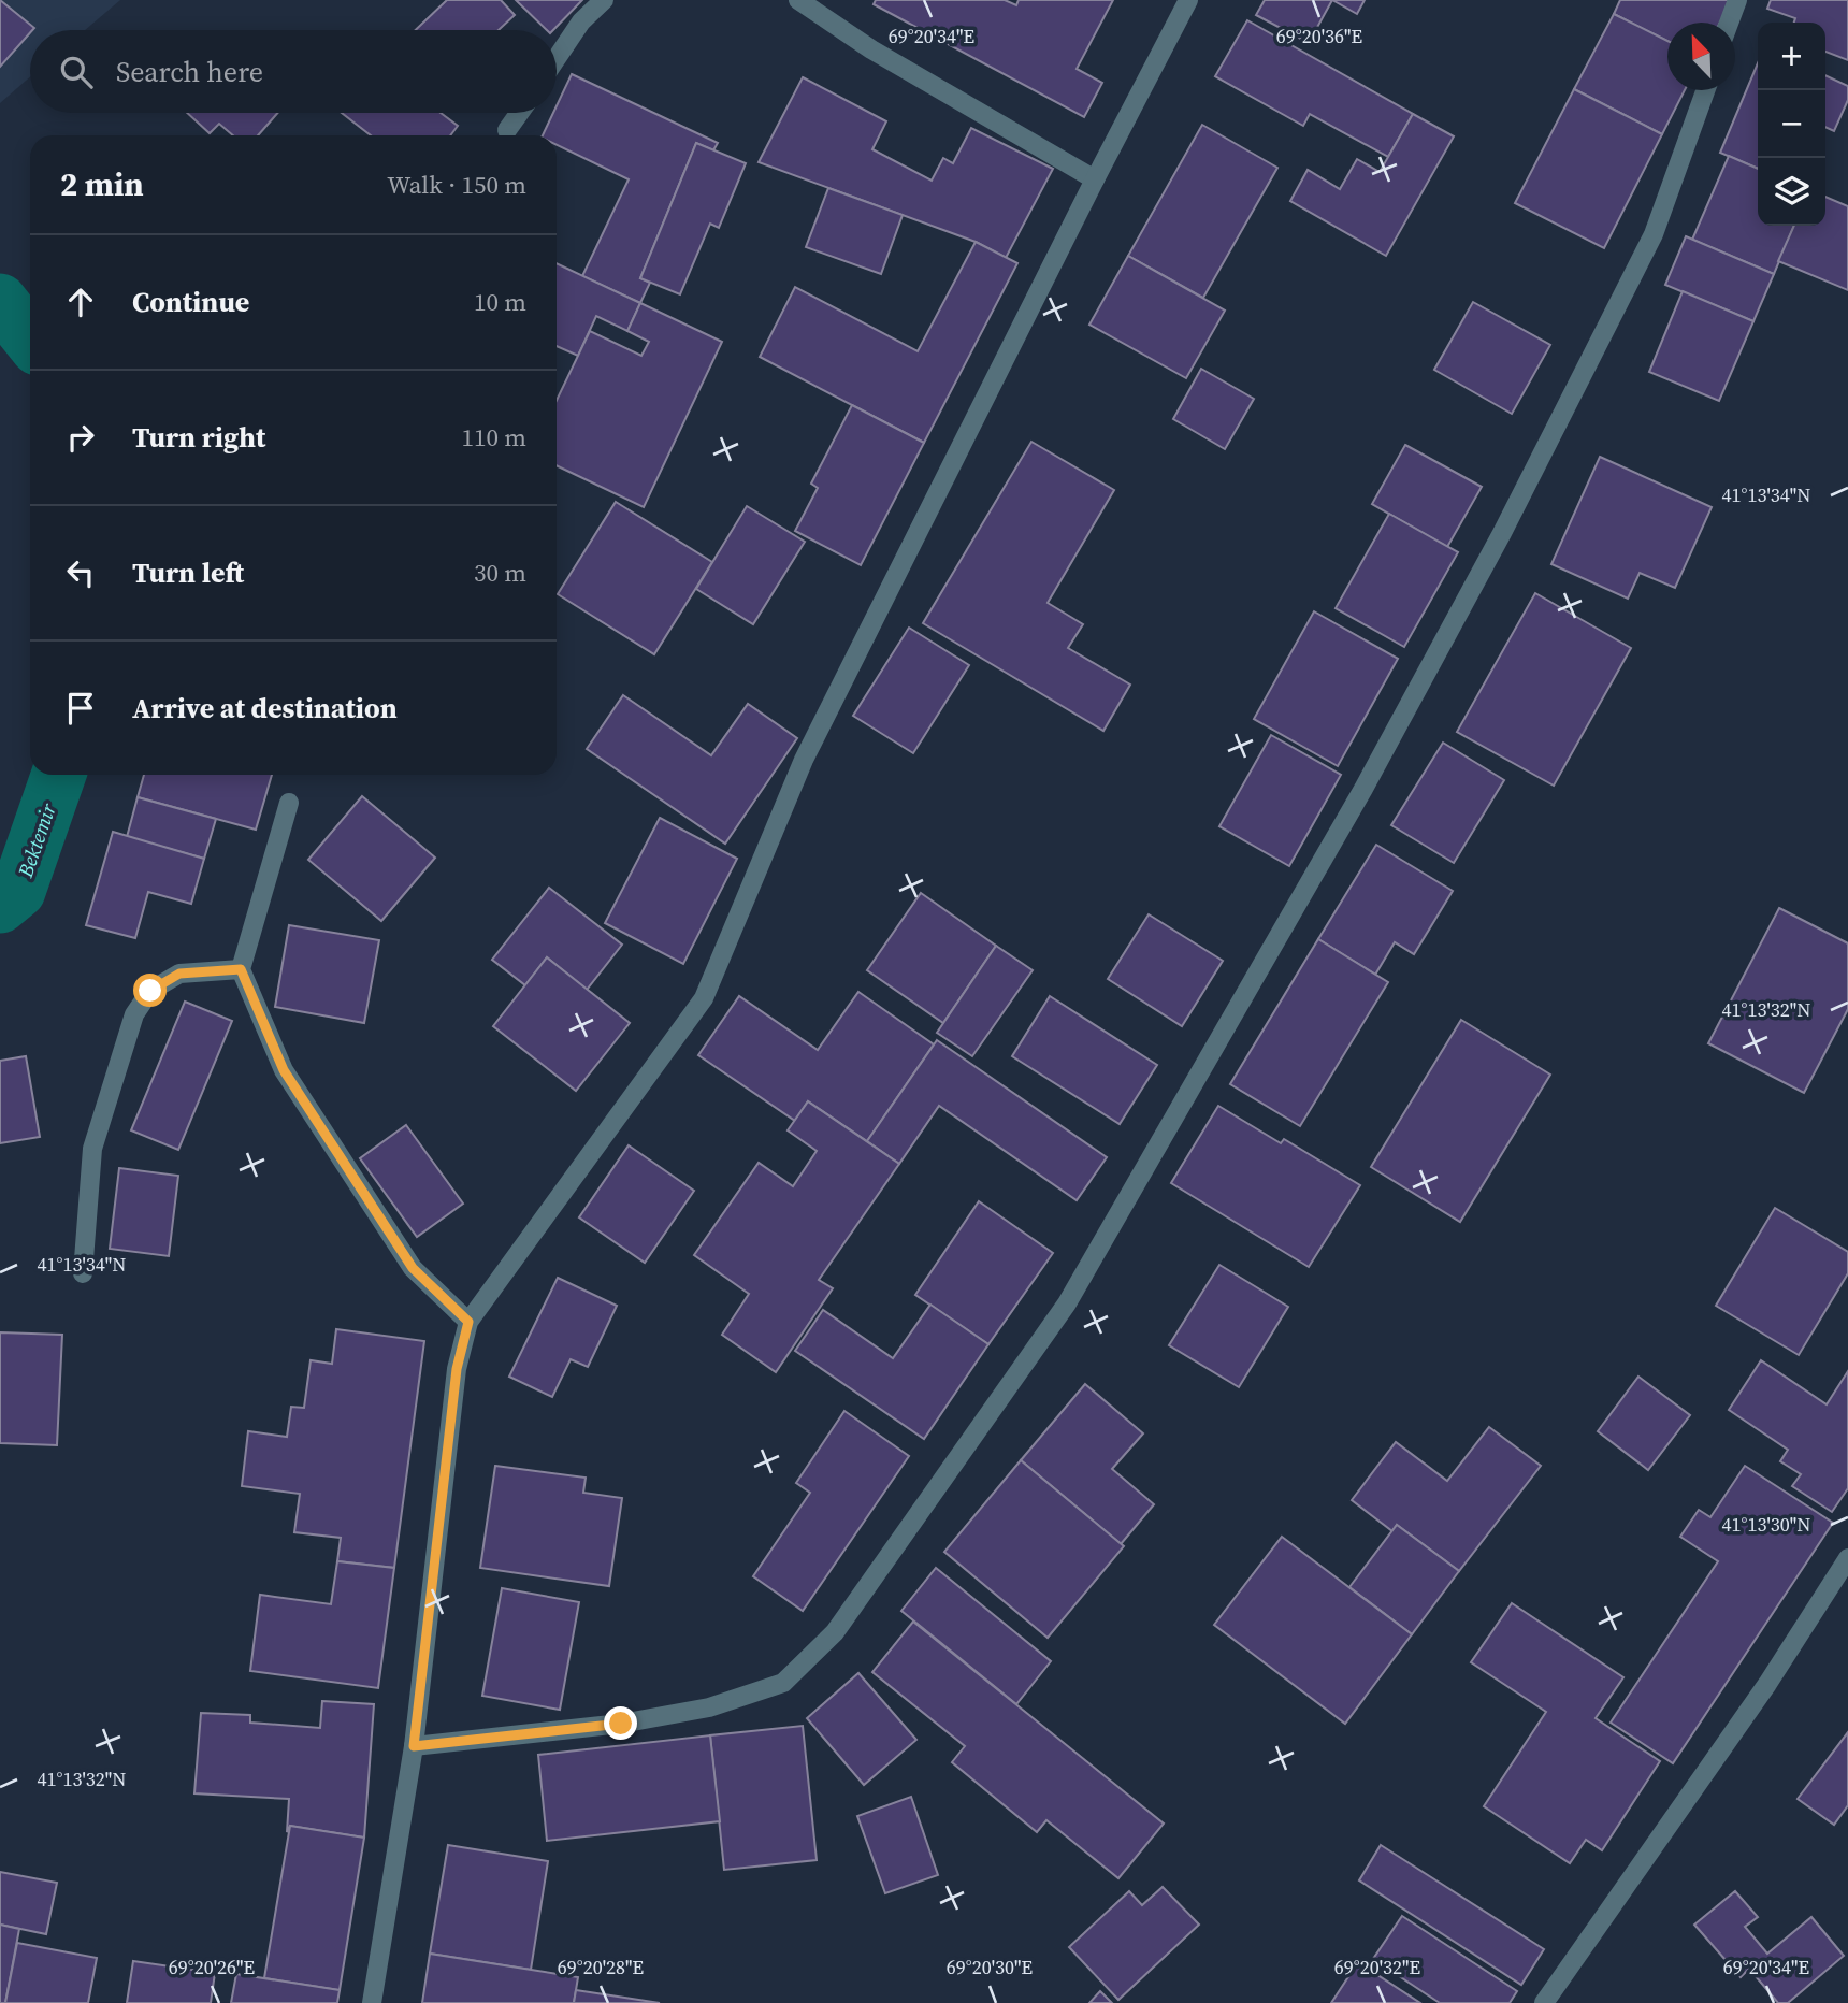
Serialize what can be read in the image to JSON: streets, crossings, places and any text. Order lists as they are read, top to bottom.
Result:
{
  "water": ["Bektemir"],
  "north": "top left",
  "page": {
    "map_buttons": ["+", "−"],
    "search": "Search here",
    "heading": ["2 min", "Walk · 150 m"],
    "list": [
      ["Continue", "10 m"],
      ["Turn right", "110 m"],
      ["Turn left", "30 m"],
      "Arrive at destination"
    ]
  },
  "coordinates": [
    "69°20'34\"E",
    "69°20'36\"E",
    "41°13'34\"N",
    "41°13'32\"N",
    "41°13'30\"N",
    "69°20'26\"E",
    "69°20'28\"E",
    "69°20'30\"E",
    "69°20'32\"E"
  ]
}
